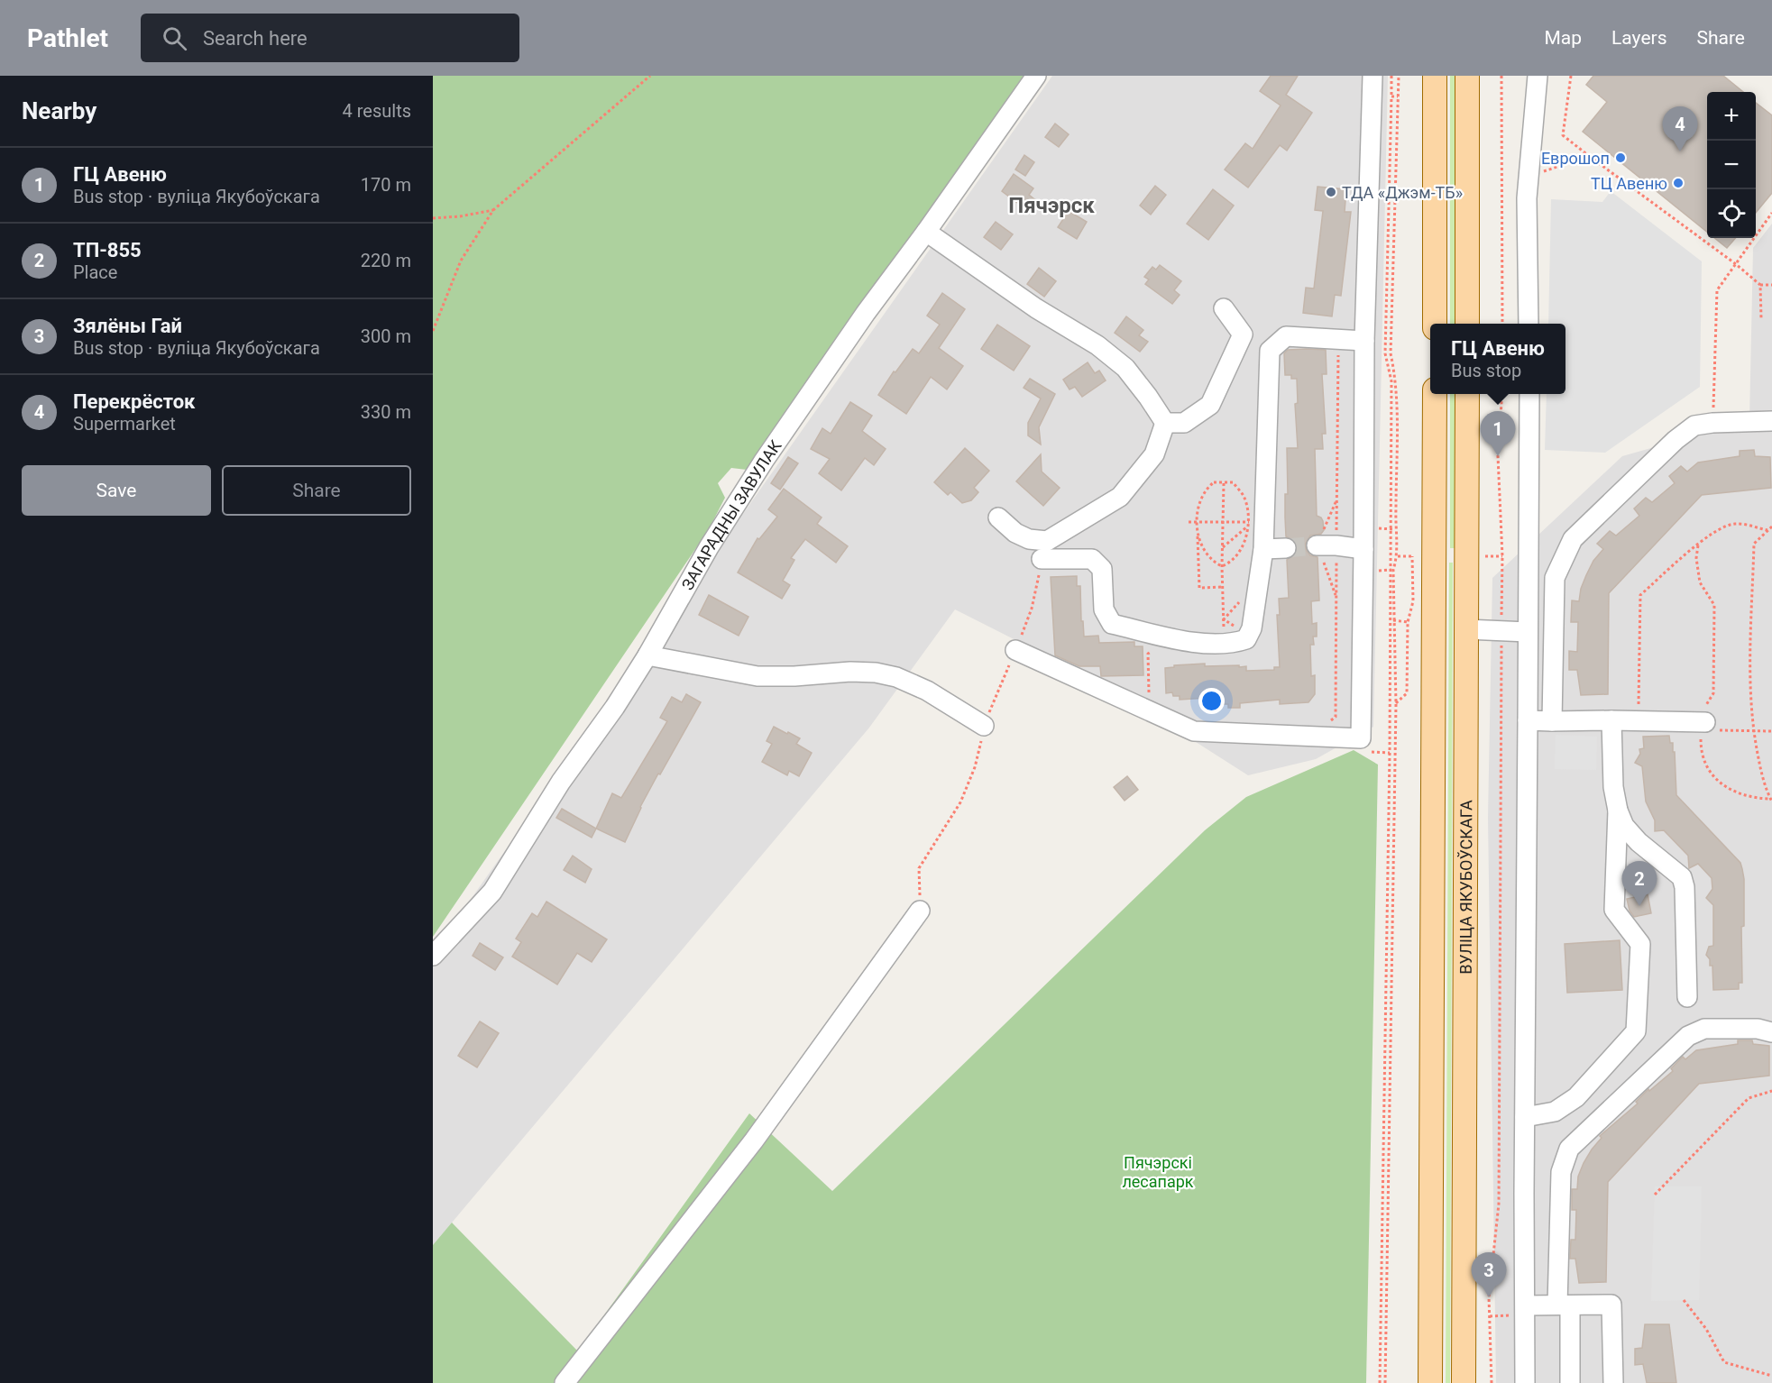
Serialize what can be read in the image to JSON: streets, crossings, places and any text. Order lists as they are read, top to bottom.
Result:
{
  "streets": {
    "main road": ["ВУЛІЦА ЯКУБОЎСКАГА"],
    "street": ["ЗАГАРАДНЫ ЗАВУЛАК"]
  },
  "districts": ["Пячэрск"],
  "parks": ["Пячэрскі лесапарк"],
  "places": ["Еврошоп", "ТЦ Авеню", "ТДА «Джэм-ТБ»"],
  "page": {
    "header": "Pathlet",
    "search": "Search here",
    "nav": ["Map", "Layers", "Share"],
    "heading": ["Nearby", "4 results"],
    "map_buttons": ["+", "−"],
    "pins": [
      "4",
      "1",
      "2",
      "3"
    ],
    "list": [
      {
        "mark": "1",
        "name": "ГЦ Авеню",
        "note": "Bus stop · вуліца Якубоўскага",
        "value": "170 m"
      },
      {
        "mark": "2",
        "name": "ТП-855",
        "note": "Place",
        "value": "220 m"
      },
      {
        "mark": "3",
        "name": "Зялёны Гай",
        "note": "Bus stop · вуліца Якубоўскага",
        "value": "300 m"
      },
      {
        "mark": "4",
        "name": "Перекрёсток",
        "note": "Supermarket",
        "value": "330 m"
      }
    ],
    "popup": ["ГЦ Авеню", "Bus stop"],
    "buttons": ["Save", "Share"]
  }
}
